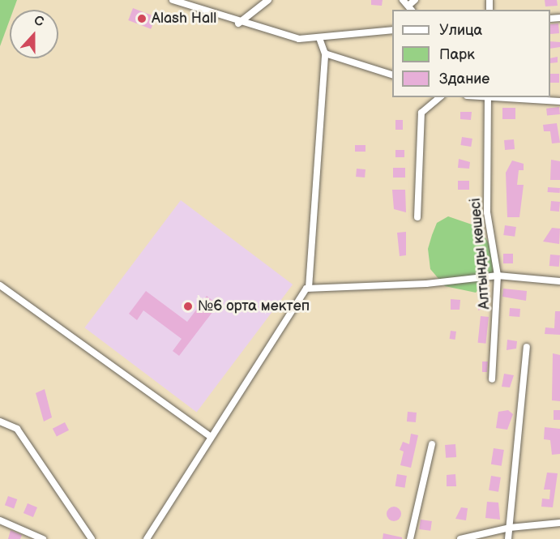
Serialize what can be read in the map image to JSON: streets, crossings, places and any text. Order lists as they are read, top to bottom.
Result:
{
  "streets": {
    "street": ["Алтынды көшесі"]
  },
  "places": ["Alash Hall", "№6 орта мектеп"],
  "legend": ["Улица", "Парк", "Здание"],
  "north": "top"
}
